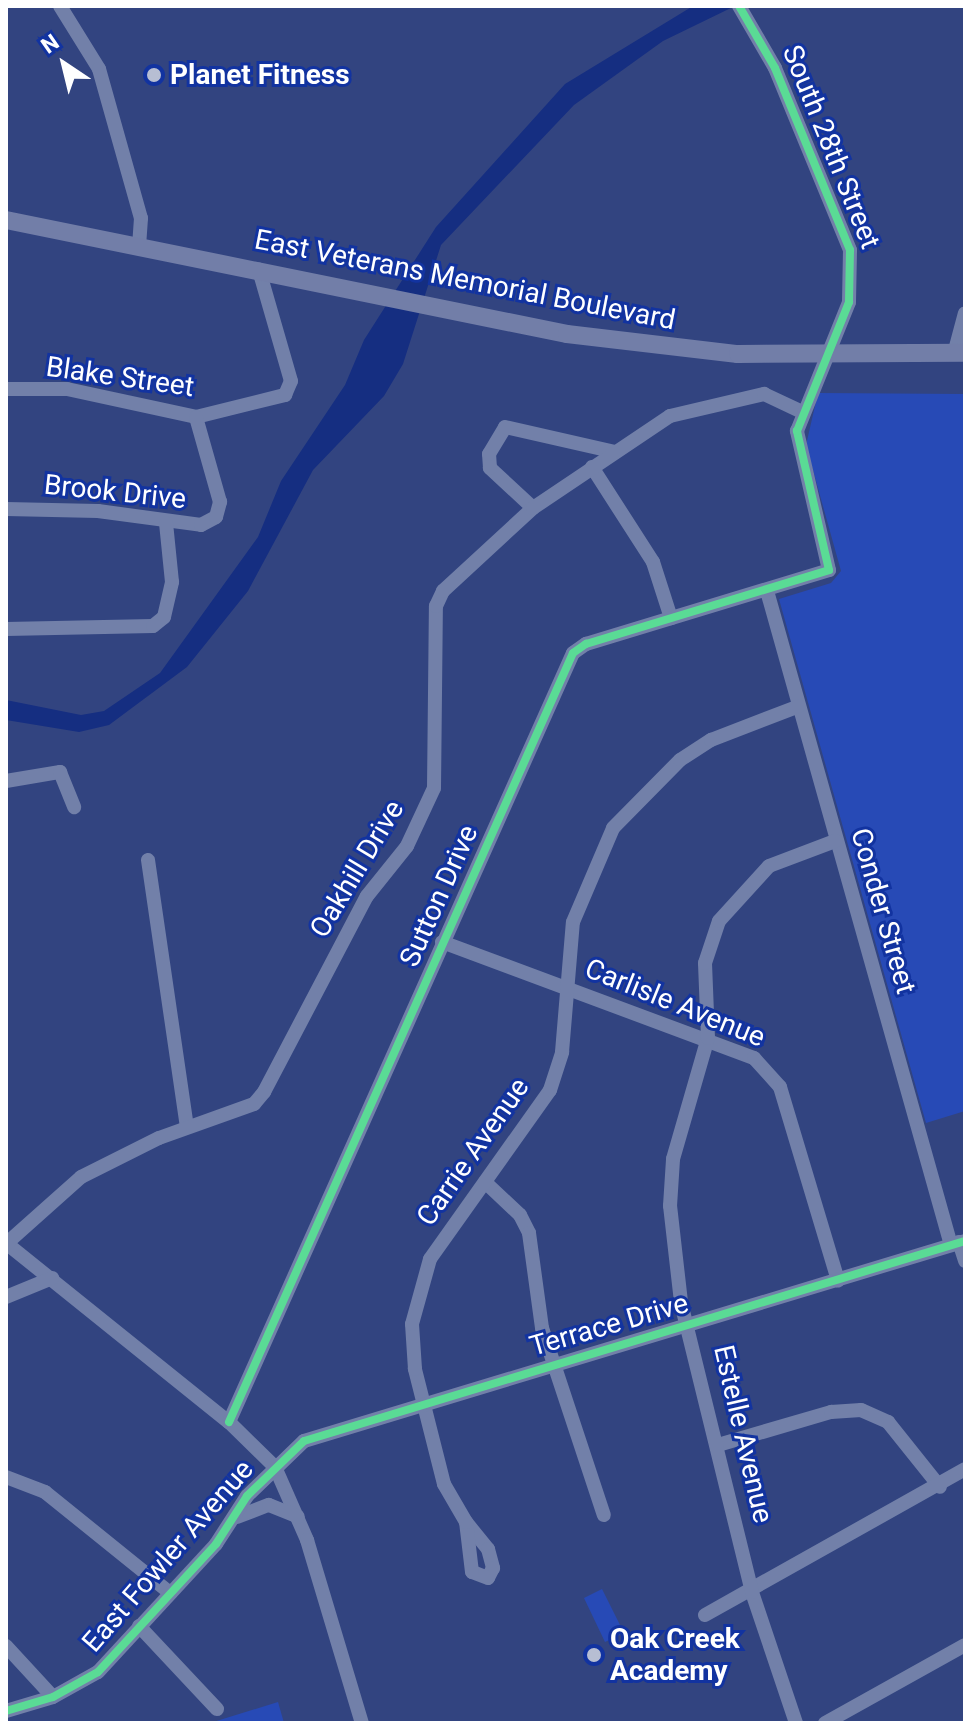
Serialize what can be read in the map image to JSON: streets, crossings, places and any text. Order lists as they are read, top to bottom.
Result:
{
  "streets": {
    "main road": ["East Veterans Memorial Boulevard"],
    "street": [
      "South 28th Street",
      "Blake Street",
      "Brook Drive",
      "Oakhill Drive",
      "Sutton Drive",
      "Conder Street",
      "Carlisle Avenue",
      "Carrie Avenue",
      "Terrace Drive",
      "Estelle Avenue",
      "East Fowler Avenue"
    ]
  },
  "crossings": [
    ["South 28th Street", "East Veterans Memorial Boulevard"],
    ["East Veterans Memorial Boulevard", "Blake Street"],
    ["Blake Street", "Brook Drive"],
    ["Oakhill Drive", "Sutton Drive"],
    ["Sutton Drive", "Conder Street"],
    ["Sutton Drive", "Carlisle Avenue"],
    ["Conder Street", "Carrie Avenue"],
    ["Conder Street", "Terrace Drive"],
    ["Conder Street", "Estelle Avenue"],
    ["Carlisle Avenue", "Carrie Avenue"],
    ["Carlisle Avenue", "Terrace Drive"],
    ["Carlisle Avenue", "Estelle Avenue"],
    ["Carrie Avenue", "Terrace Drive"],
    ["Terrace Drive", "Estelle Avenue"],
    ["Terrace Drive", "East Fowler Avenue"]
  ],
  "places": ["Planet Fitness", "Oak Creek Academy"],
  "north": "top left"
}
